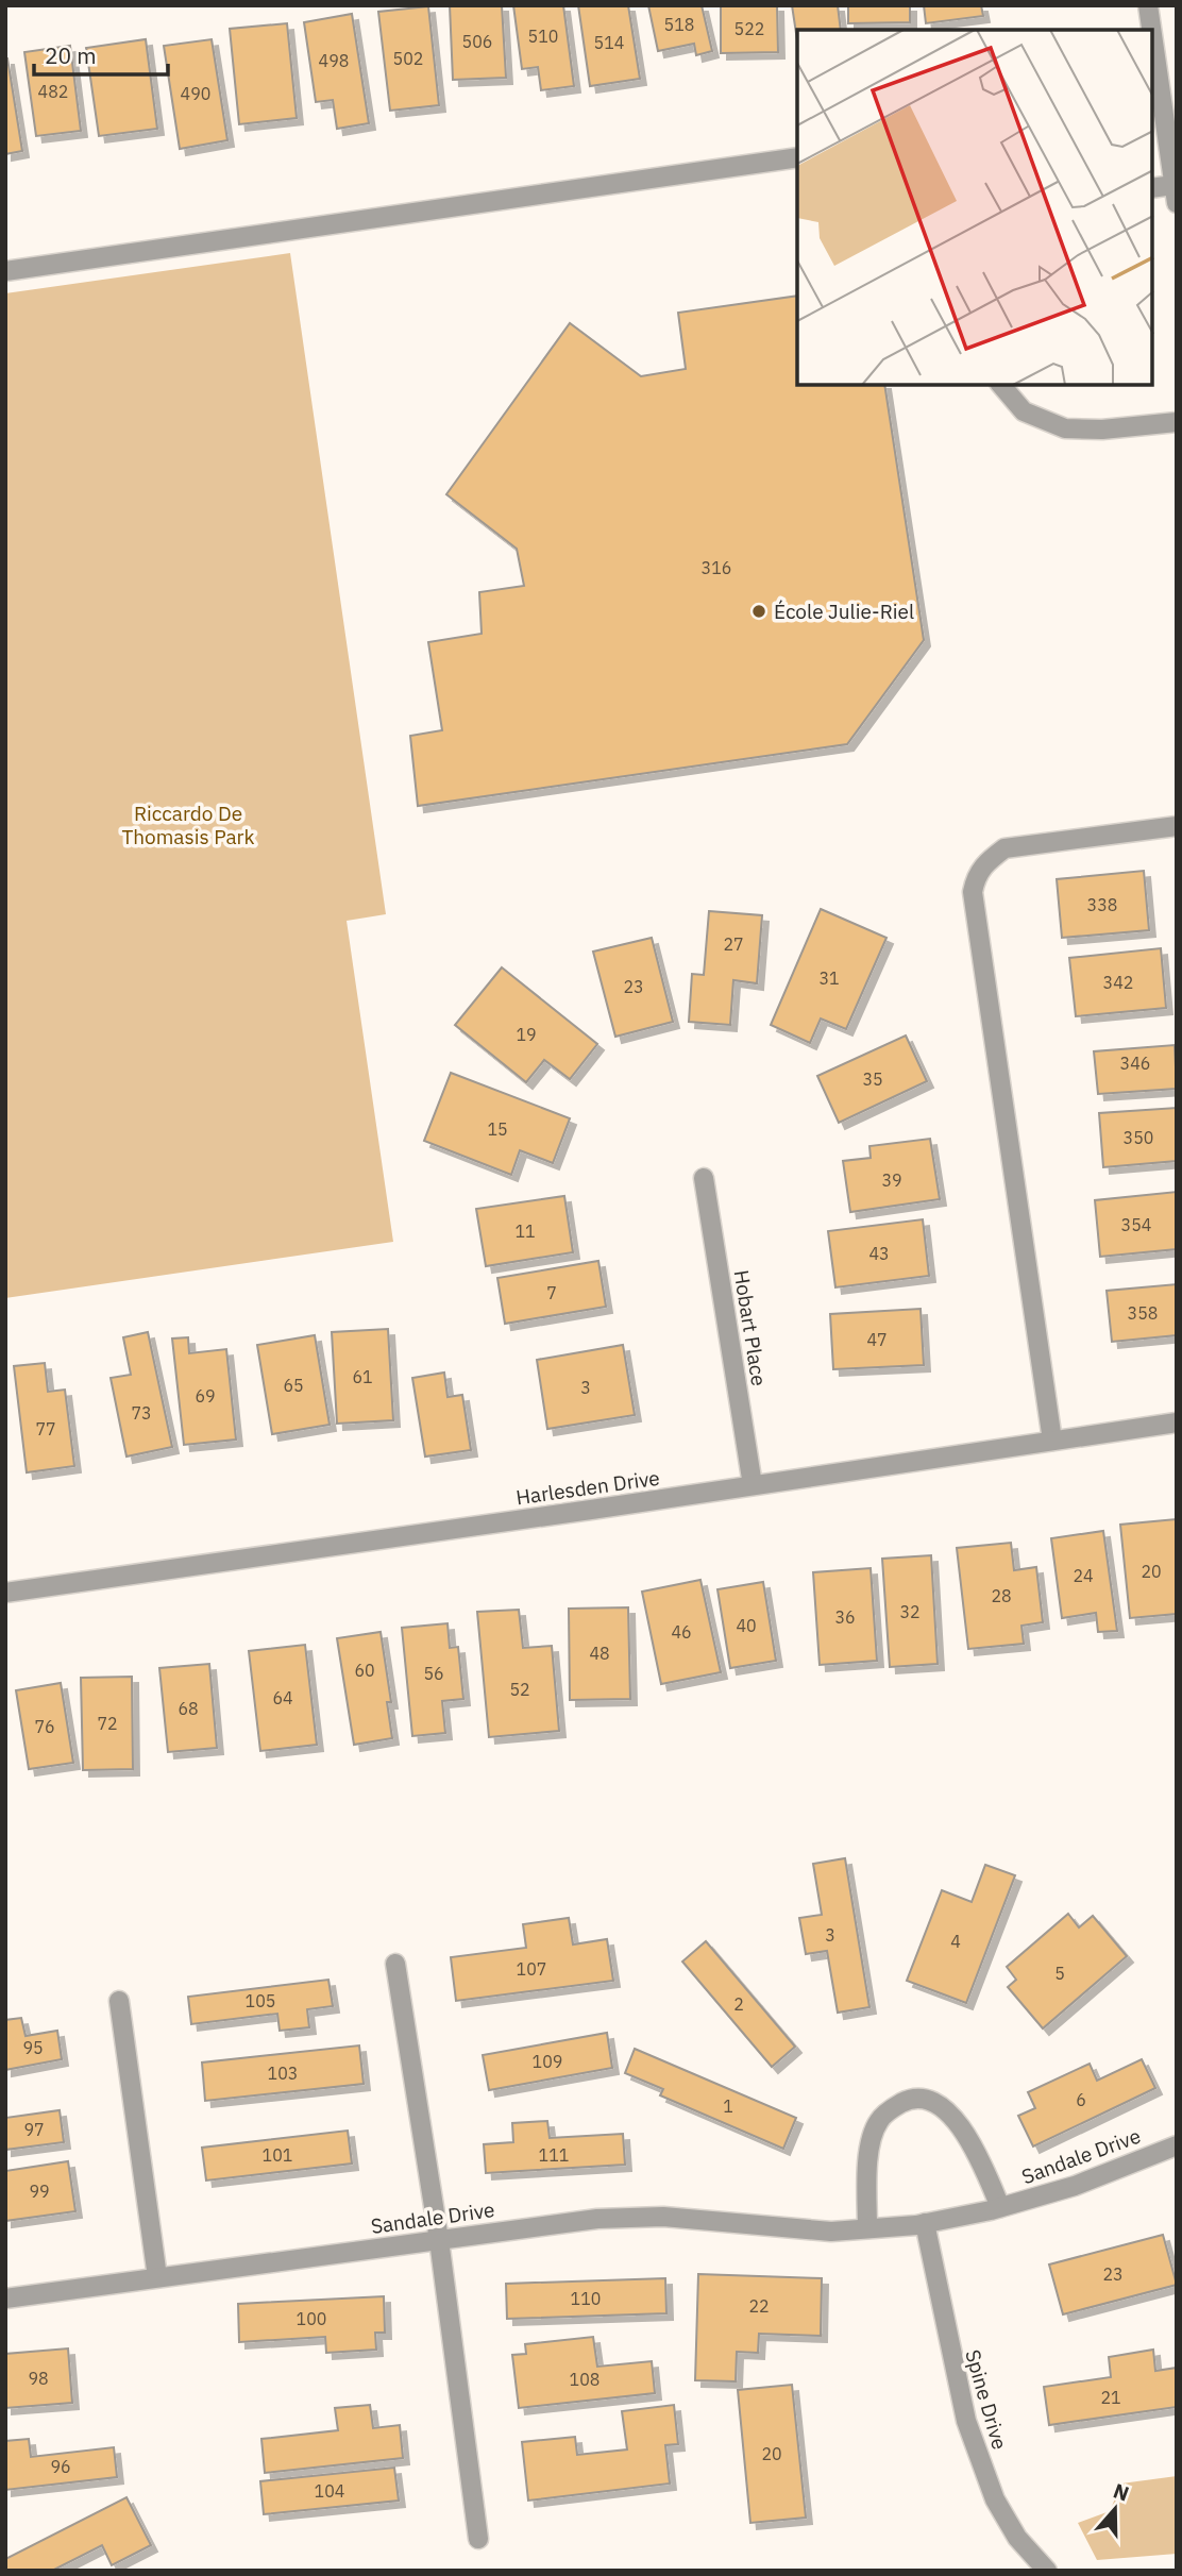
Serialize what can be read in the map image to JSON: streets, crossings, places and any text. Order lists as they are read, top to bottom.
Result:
{
  "streets": {
    "street": [
      "Hobart Place",
      "Harlesden Drive",
      "Sandale Drive",
      "Spine Drive"
    ]
  },
  "crossings": [
    ["Hobart Place", "Harlesden Drive"],
    ["Sandale Drive", "Spine Drive"]
  ],
  "parks": ["Riccardo De Thomasis Park"],
  "places": ["École Julie-Riel"],
  "house_numbers": [
    "518",
    "522",
    "510",
    "506",
    "514",
    "502",
    "498",
    "482",
    "490",
    "316",
    "338",
    "27",
    "31",
    "342",
    "23",
    "19",
    "346",
    "35",
    "15",
    "350",
    "39",
    "354",
    "11",
    "43",
    "7",
    "358",
    "47",
    "61",
    "65",
    "3",
    "69",
    "73",
    "77",
    "20",
    "24",
    "28",
    "32",
    "36",
    "40",
    "46",
    "48",
    "60",
    "56",
    "52",
    "64",
    "68",
    "72",
    "76",
    "3",
    "4",
    "107",
    "5",
    "105",
    "2",
    "95",
    "109",
    "103",
    "6",
    "1",
    "97",
    "101",
    "111",
    "99",
    "23",
    "110",
    "22",
    "100",
    "98",
    "108",
    "21",
    "20",
    "96",
    "104"
  ],
  "scale_bar": "20 m",
  "north": "top"
}
